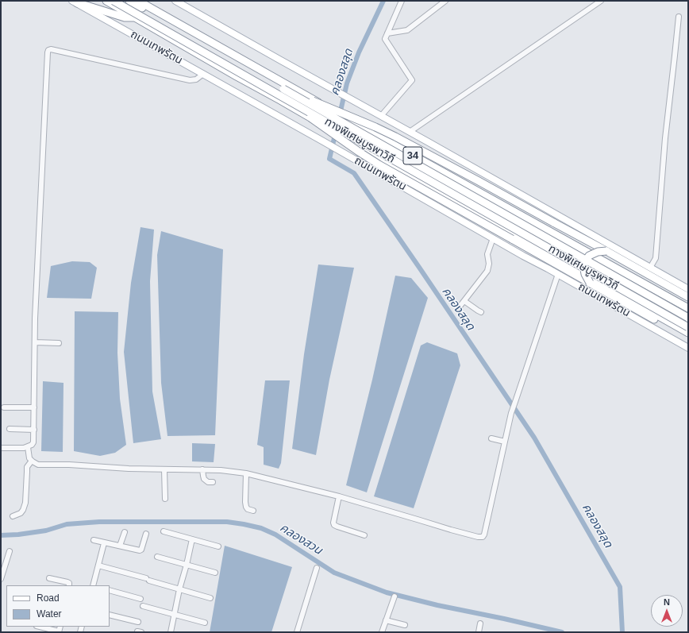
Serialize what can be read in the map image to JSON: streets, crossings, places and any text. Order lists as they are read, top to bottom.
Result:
{
  "streets": {
    "highway": ["ถนนเทพรัตน", "ทางพิเศษบูรพาวิถี", "34"]
  },
  "water": ["คลองสลุด", "คลองสวน"],
  "legend": ["Road", "Water"],
  "north": "top"
}
